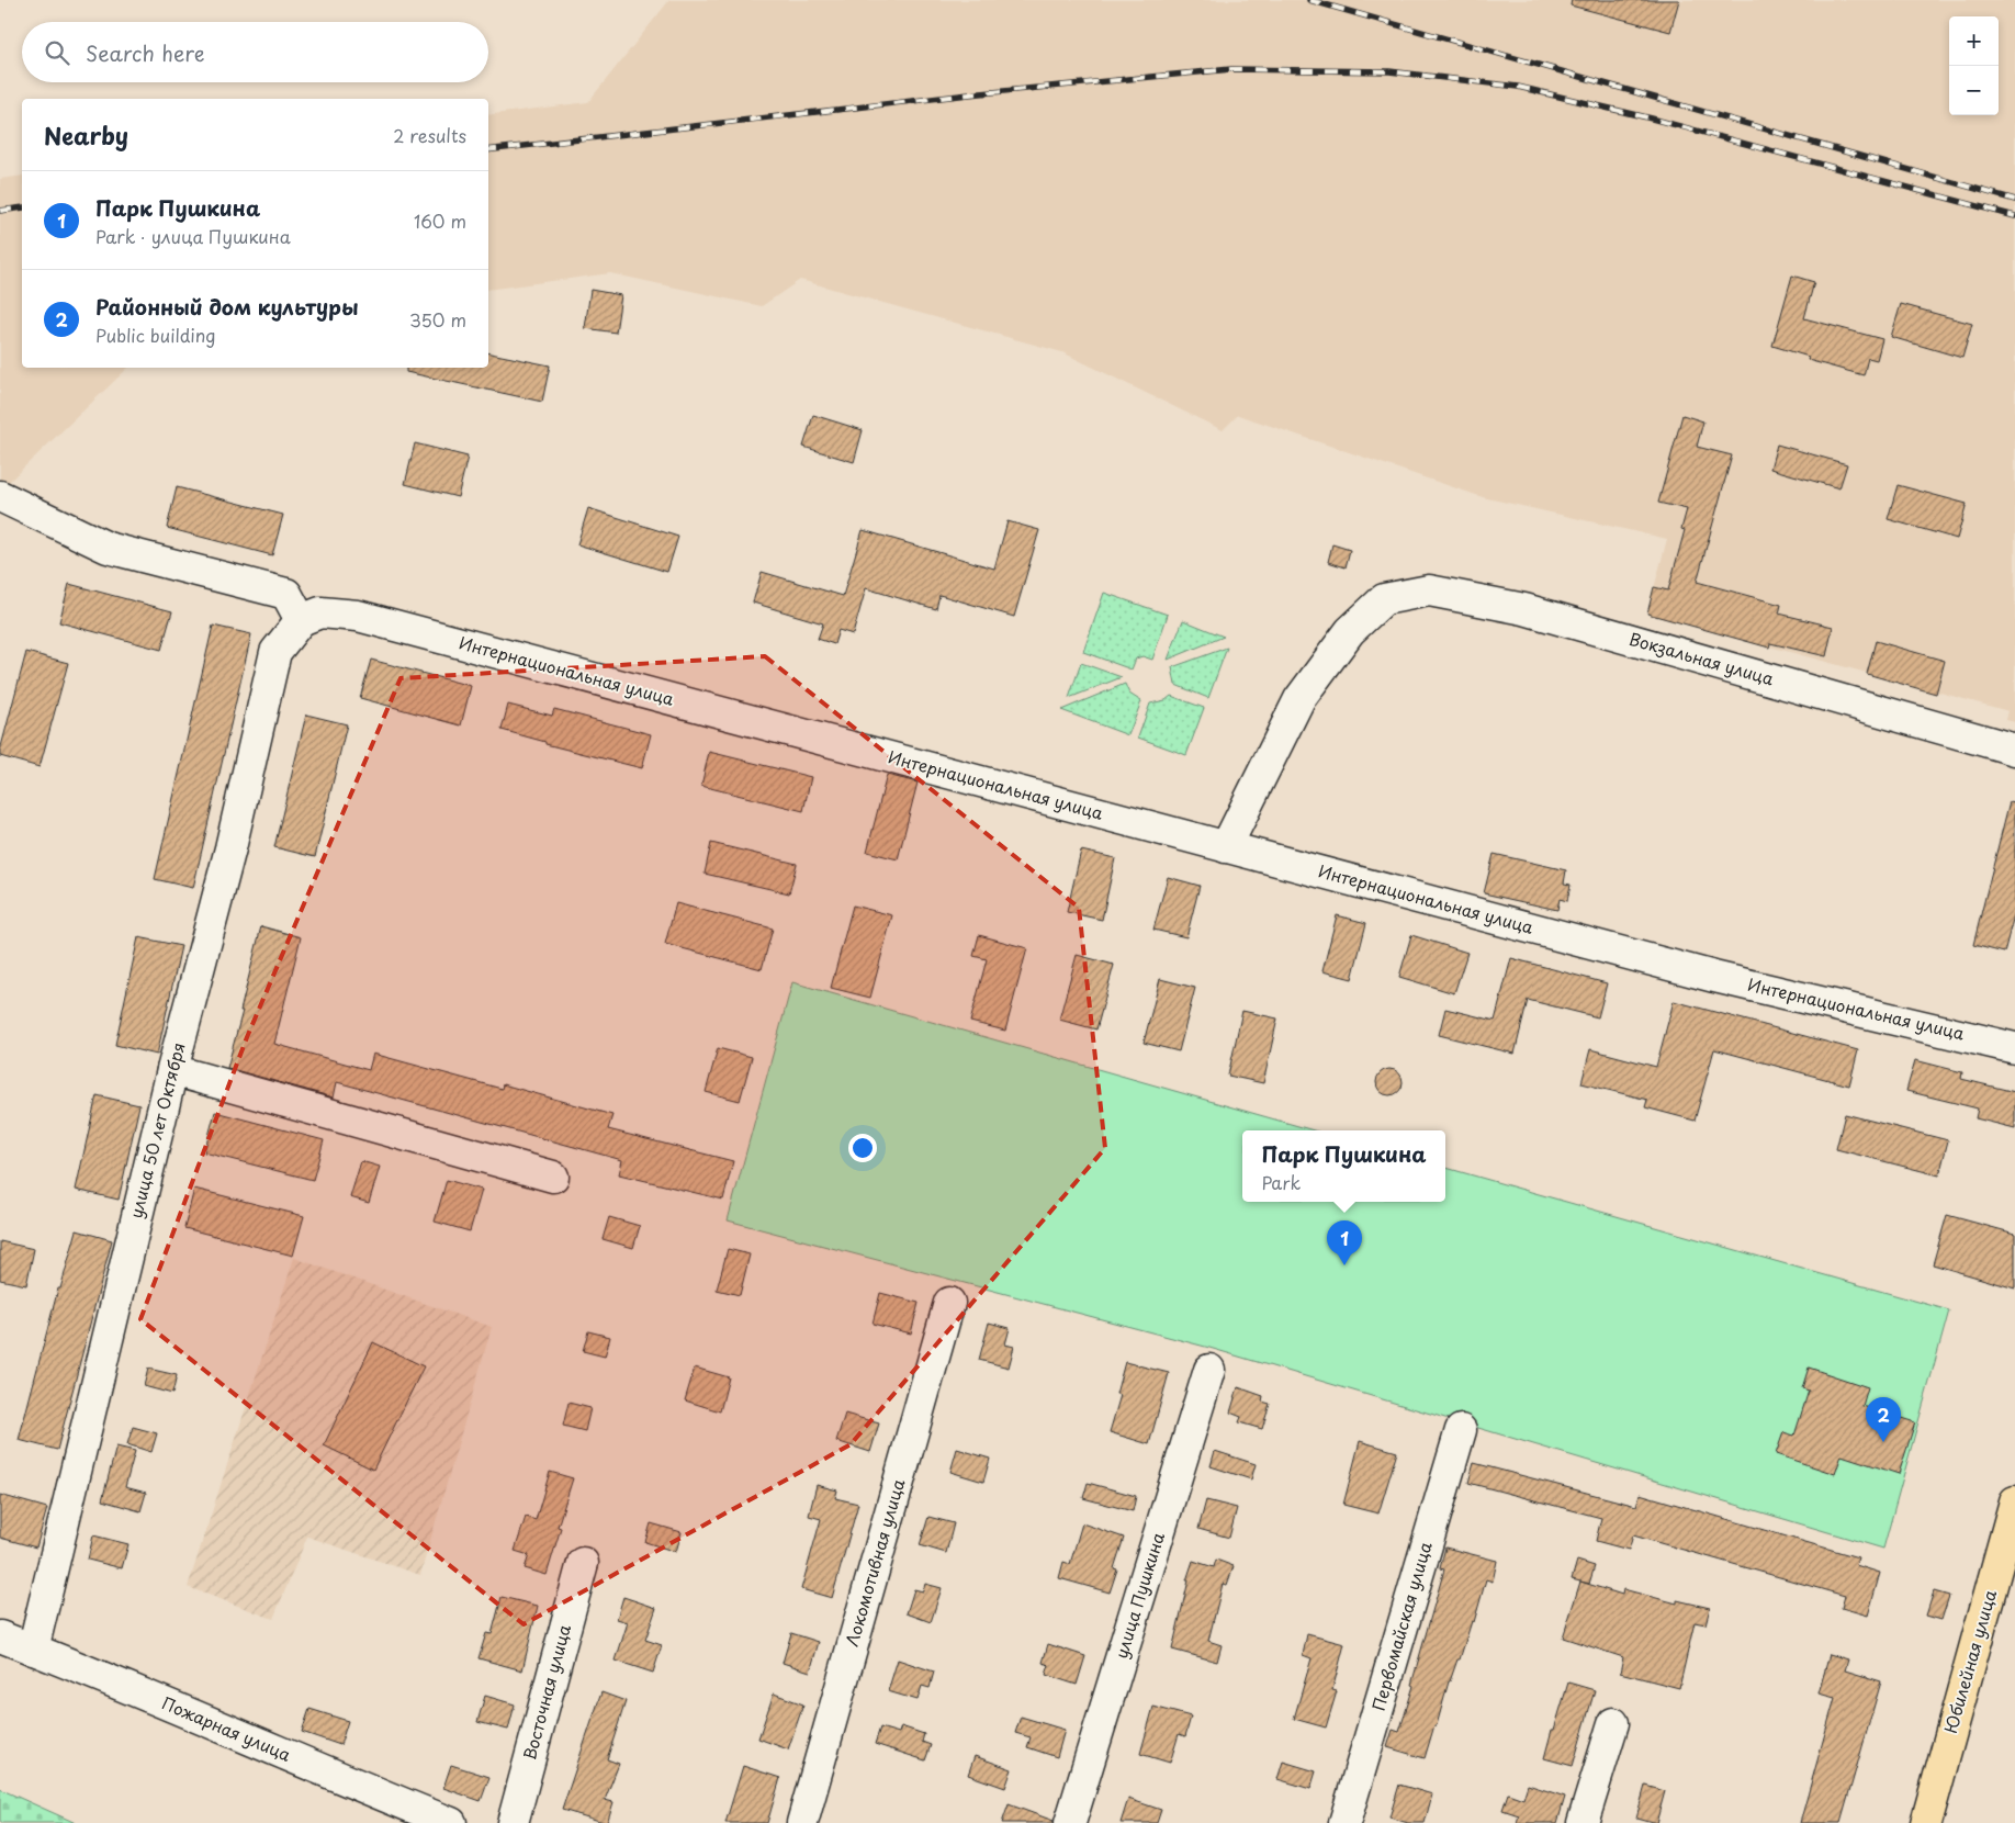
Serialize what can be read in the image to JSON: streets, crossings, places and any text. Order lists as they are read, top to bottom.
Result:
{
  "streets": {
    "main road": ["Юбилейная улица"],
    "street": [
      "Вокзальная улица",
      "Интернациональная улица",
      "улица 50 лет Октября",
      "Локомотивная улица",
      "улица Пушкина",
      "Первомайская улица",
      "Восточная улица",
      "Пожарная улица"
    ]
  },
  "crossings": [
    ["Вокзальная улица", "Интернациональная улица"],
    ["Интернациональная улица", "улица 50 лет Октября"],
    ["улица 50 лет Октября", "Пожарная улица"]
  ],
  "page": {
    "map_buttons": ["+", "−"],
    "search": "Search here",
    "heading": ["Nearby", "2 results"],
    "list": [
      {
        "mark": "1",
        "name": "Парк Пушкина",
        "note": "Park · улица Пушкина",
        "value": "160 m"
      },
      {
        "mark": "2",
        "name": "Районный дом культуры",
        "note": "Public building",
        "value": "350 m"
      }
    ],
    "popup": ["Парк Пушкина", "Park"],
    "pins": ["1", "2"]
  }
}
